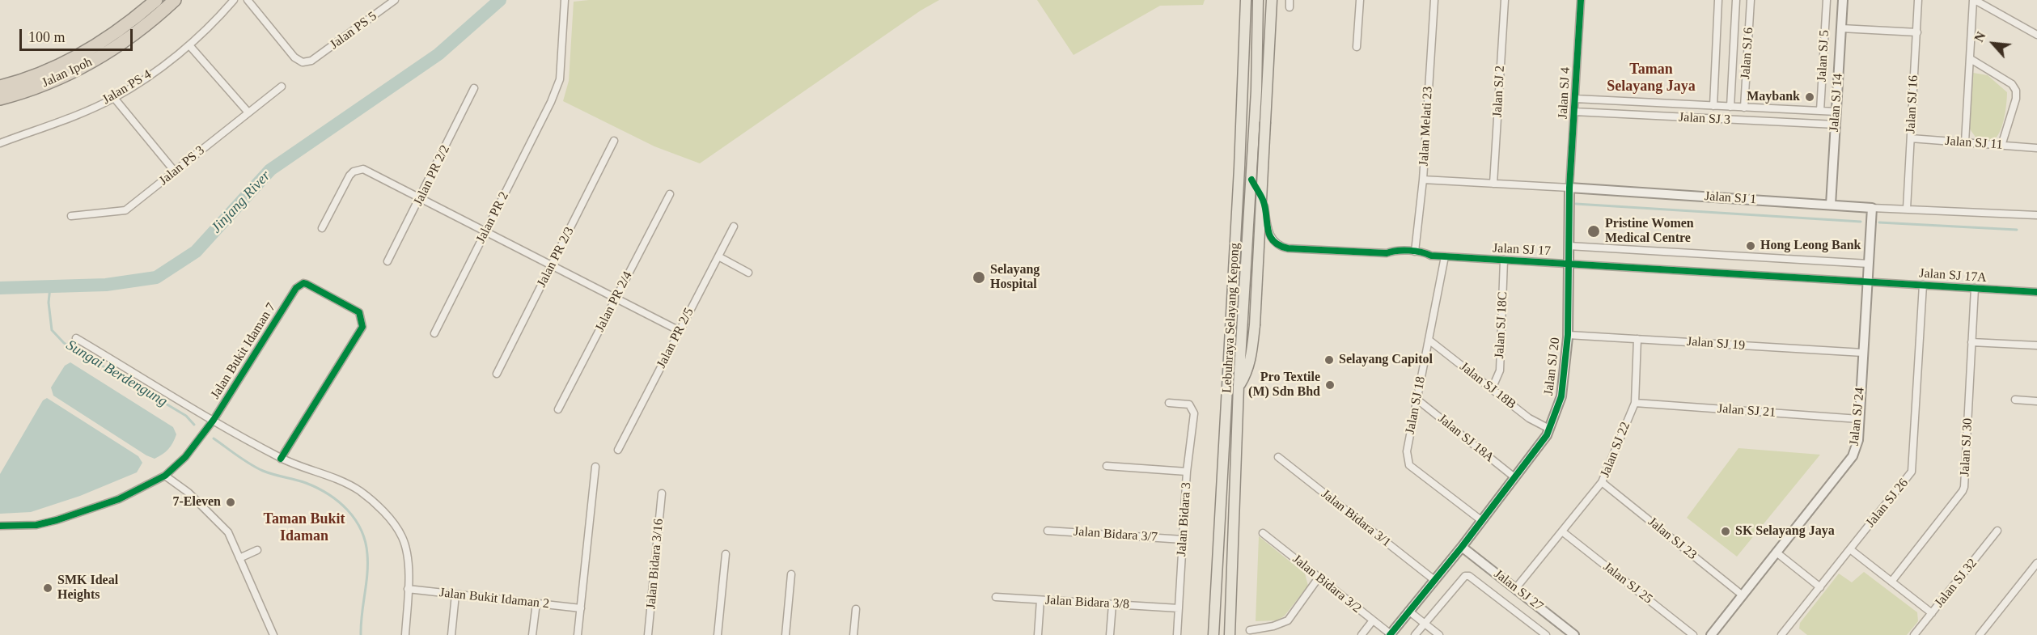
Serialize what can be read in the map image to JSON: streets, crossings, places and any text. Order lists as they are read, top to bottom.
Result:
{
  "streets": {
    "highway": ["Jalan Ipoh"],
    "main road": ["Lebuhraya Selayang Kepong"],
    "street": [
      "Jalan PS 5",
      "Jalan SJ 6",
      "Jalan SJ 5",
      "Jalan PS 4",
      "Jalan SJ 2",
      "Jalan SJ 4",
      "Jalan SJ 14",
      "Jalan SJ 16",
      "Jalan SJ 3",
      "Jalan Melati 23",
      "Jalan SJ 11",
      "Jalan PS 3",
      "Jalan PR 2/2",
      "Jalan SJ 1",
      "Jalan PR 2",
      "Jalan SJ 17",
      "Jalan PR 2/3",
      "Jalan SJ 17A",
      "Jalan PR 2/4",
      "Jalan SJ 18C",
      "Jalan PR 2/5",
      "Jalan SJ 19",
      "Jalan Bukit Idaman 7",
      "Jalan SJ 20",
      "Jalan SJ 18B",
      "Jalan SJ 18",
      "Jalan SJ 21",
      "Jalan SJ 24",
      "Jalan SJ 18A",
      "Jalan SJ 30",
      "Jalan SJ 22",
      "Jalan SJ 26",
      "Jalan Bidara 3/1",
      "Jalan Bidara 3",
      "Jalan Bidara 3/7",
      "Jalan SJ 23",
      "Jalan Bidara 3/16",
      "Jalan SJ 25",
      "Jalan SJ 32",
      "Jalan Bidara 3/2",
      "Jalan SJ 27",
      "Jalan Bukit Idaman 2",
      "Jalan Bidara 3/8"
    ]
  },
  "crossings": [
    ["Jalan SJ 6", "Jalan SJ 3"],
    ["Jalan SJ 5", "Jalan SJ 3"],
    ["Jalan SJ 2", "Jalan SJ 1"],
    ["Jalan SJ 4", "Jalan SJ 3"],
    ["Jalan SJ 4", "Jalan SJ 1"],
    ["Jalan SJ 4", "Jalan SJ 20"],
    ["Jalan SJ 14", "Jalan SJ 3"],
    ["Jalan SJ 14", "Jalan SJ 1"],
    ["Jalan SJ 16", "Jalan SJ 11"],
    ["Jalan SJ 16", "Jalan SJ 1"],
    ["Jalan Melati 23", "Jalan SJ 1"],
    ["Jalan Melati 23", "Jalan SJ 17"],
    ["Jalan SJ 1", "Jalan SJ 20"],
    ["Jalan SJ 1", "Jalan SJ 24"],
    ["Jalan SJ 17", "Jalan SJ 17A"],
    ["Jalan SJ 17", "Lebuhraya Selayang Kepong"],
    ["Jalan SJ 17", "Jalan SJ 18C"],
    ["Jalan SJ 17", "Jalan SJ 20"],
    ["Jalan SJ 17", "Jalan SJ 18"],
    ["Jalan SJ 17", "Jalan SJ 24"],
    ["Jalan SJ 17A", "Jalan SJ 24"],
    ["Jalan SJ 17A", "Jalan SJ 30"],
    ["Jalan SJ 17A", "Jalan SJ 26"],
    ["Jalan SJ 18C", "Jalan SJ 18B"],
    ["Jalan SJ 19", "Jalan SJ 20"],
    ["Jalan SJ 19", "Jalan SJ 24"],
    ["Jalan SJ 19", "Jalan SJ 22"],
    ["Jalan SJ 20", "Jalan SJ 18B"],
    ["Jalan SJ 20", "Jalan SJ 18"],
    ["Jalan SJ 20", "Jalan SJ 18A"],
    ["Jalan SJ 20", "Jalan Bidara 3/1"],
    ["Jalan SJ 20", "Jalan Bidara 3/2"],
    ["Jalan SJ 20", "Jalan SJ 27"],
    ["Jalan SJ 18B", "Jalan SJ 18"],
    ["Jalan SJ 18", "Jalan SJ 18A"],
    ["Jalan SJ 21", "Jalan SJ 24"],
    ["Jalan SJ 21", "Jalan SJ 22"],
    ["Jalan SJ 24", "Jalan SJ 23"],
    ["Jalan SJ 22", "Jalan SJ 23"],
    ["Jalan SJ 22", "Jalan SJ 25"],
    ["Jalan SJ 22", "Jalan SJ 27"],
    ["Jalan Bidara 3", "Jalan Bidara 3/7"],
    ["Jalan Bidara 3", "Jalan Bidara 3/8"]
  ],
  "districts": ["Taman Selayang Jaya", "Taman Bukit Idaman"],
  "water": ["Jinjang River", "Sungai Berdengung"],
  "places": [
    "Maybank",
    "Pristine Women Medical Centre",
    "Hong Leong Bank",
    "Selayang Hospital",
    "Selayang Capitol",
    "Pro Textile (M) Sdn Bhd",
    "7-Eleven",
    "SK Selayang Jaya",
    "SMK Ideal Heights"
  ],
  "scale_bar": "100 m",
  "north": "top left"
}
